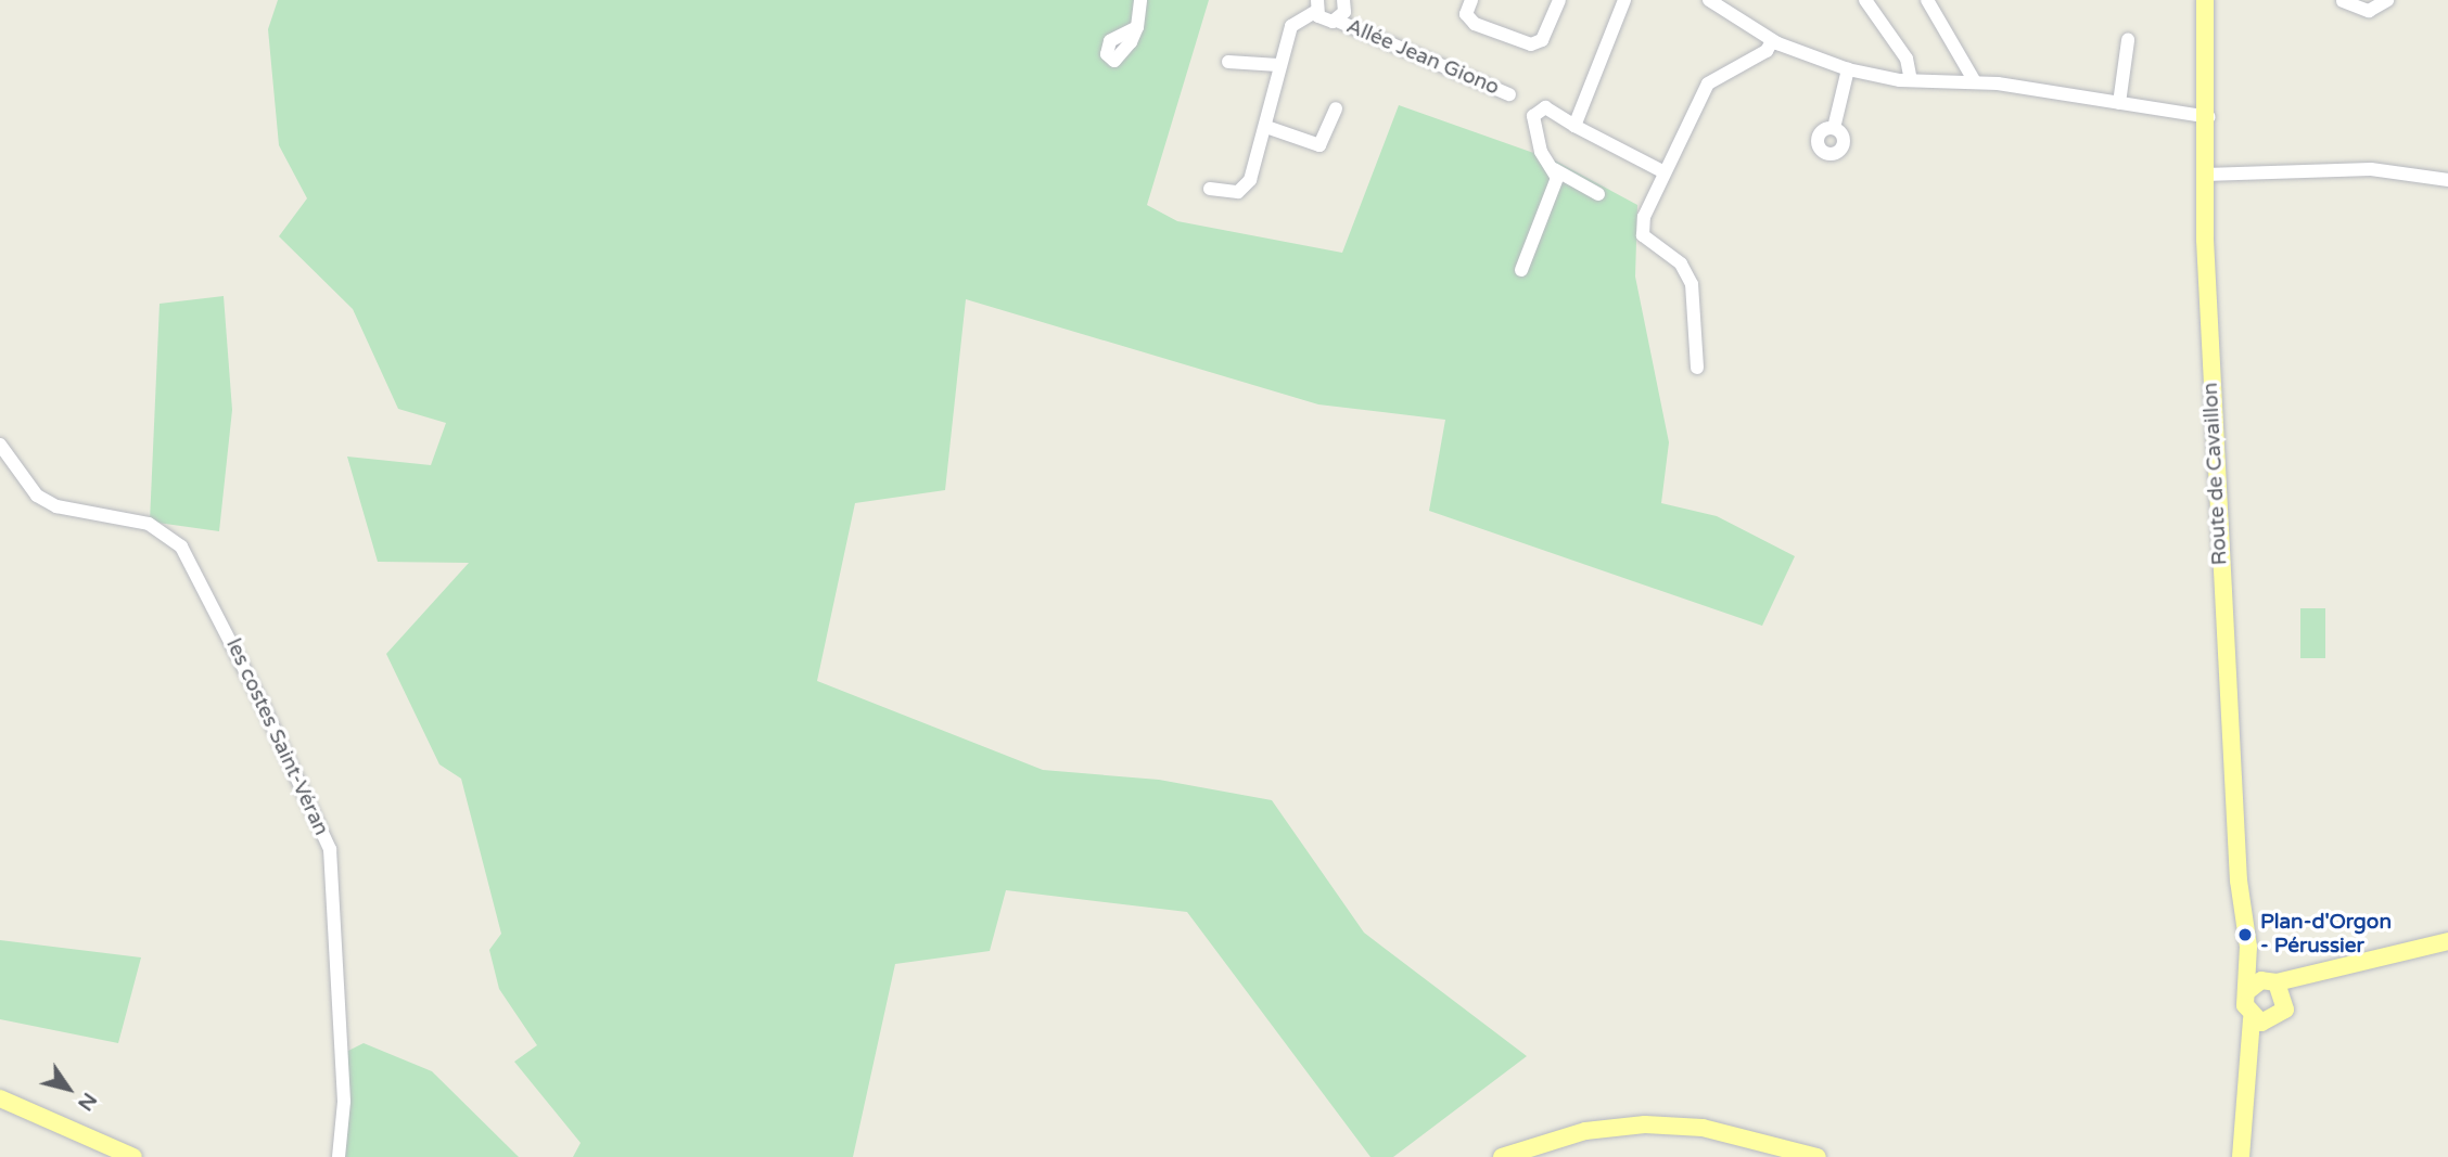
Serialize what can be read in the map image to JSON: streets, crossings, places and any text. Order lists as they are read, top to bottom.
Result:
{
  "streets": {
    "main road": ["Route de Cavaillon"],
    "street": ["Allée Jean Giono", "les costes Saint-Véran"]
  },
  "places": ["Plan-d'Orgon - Pérussier"],
  "north": "bottom right"
}
